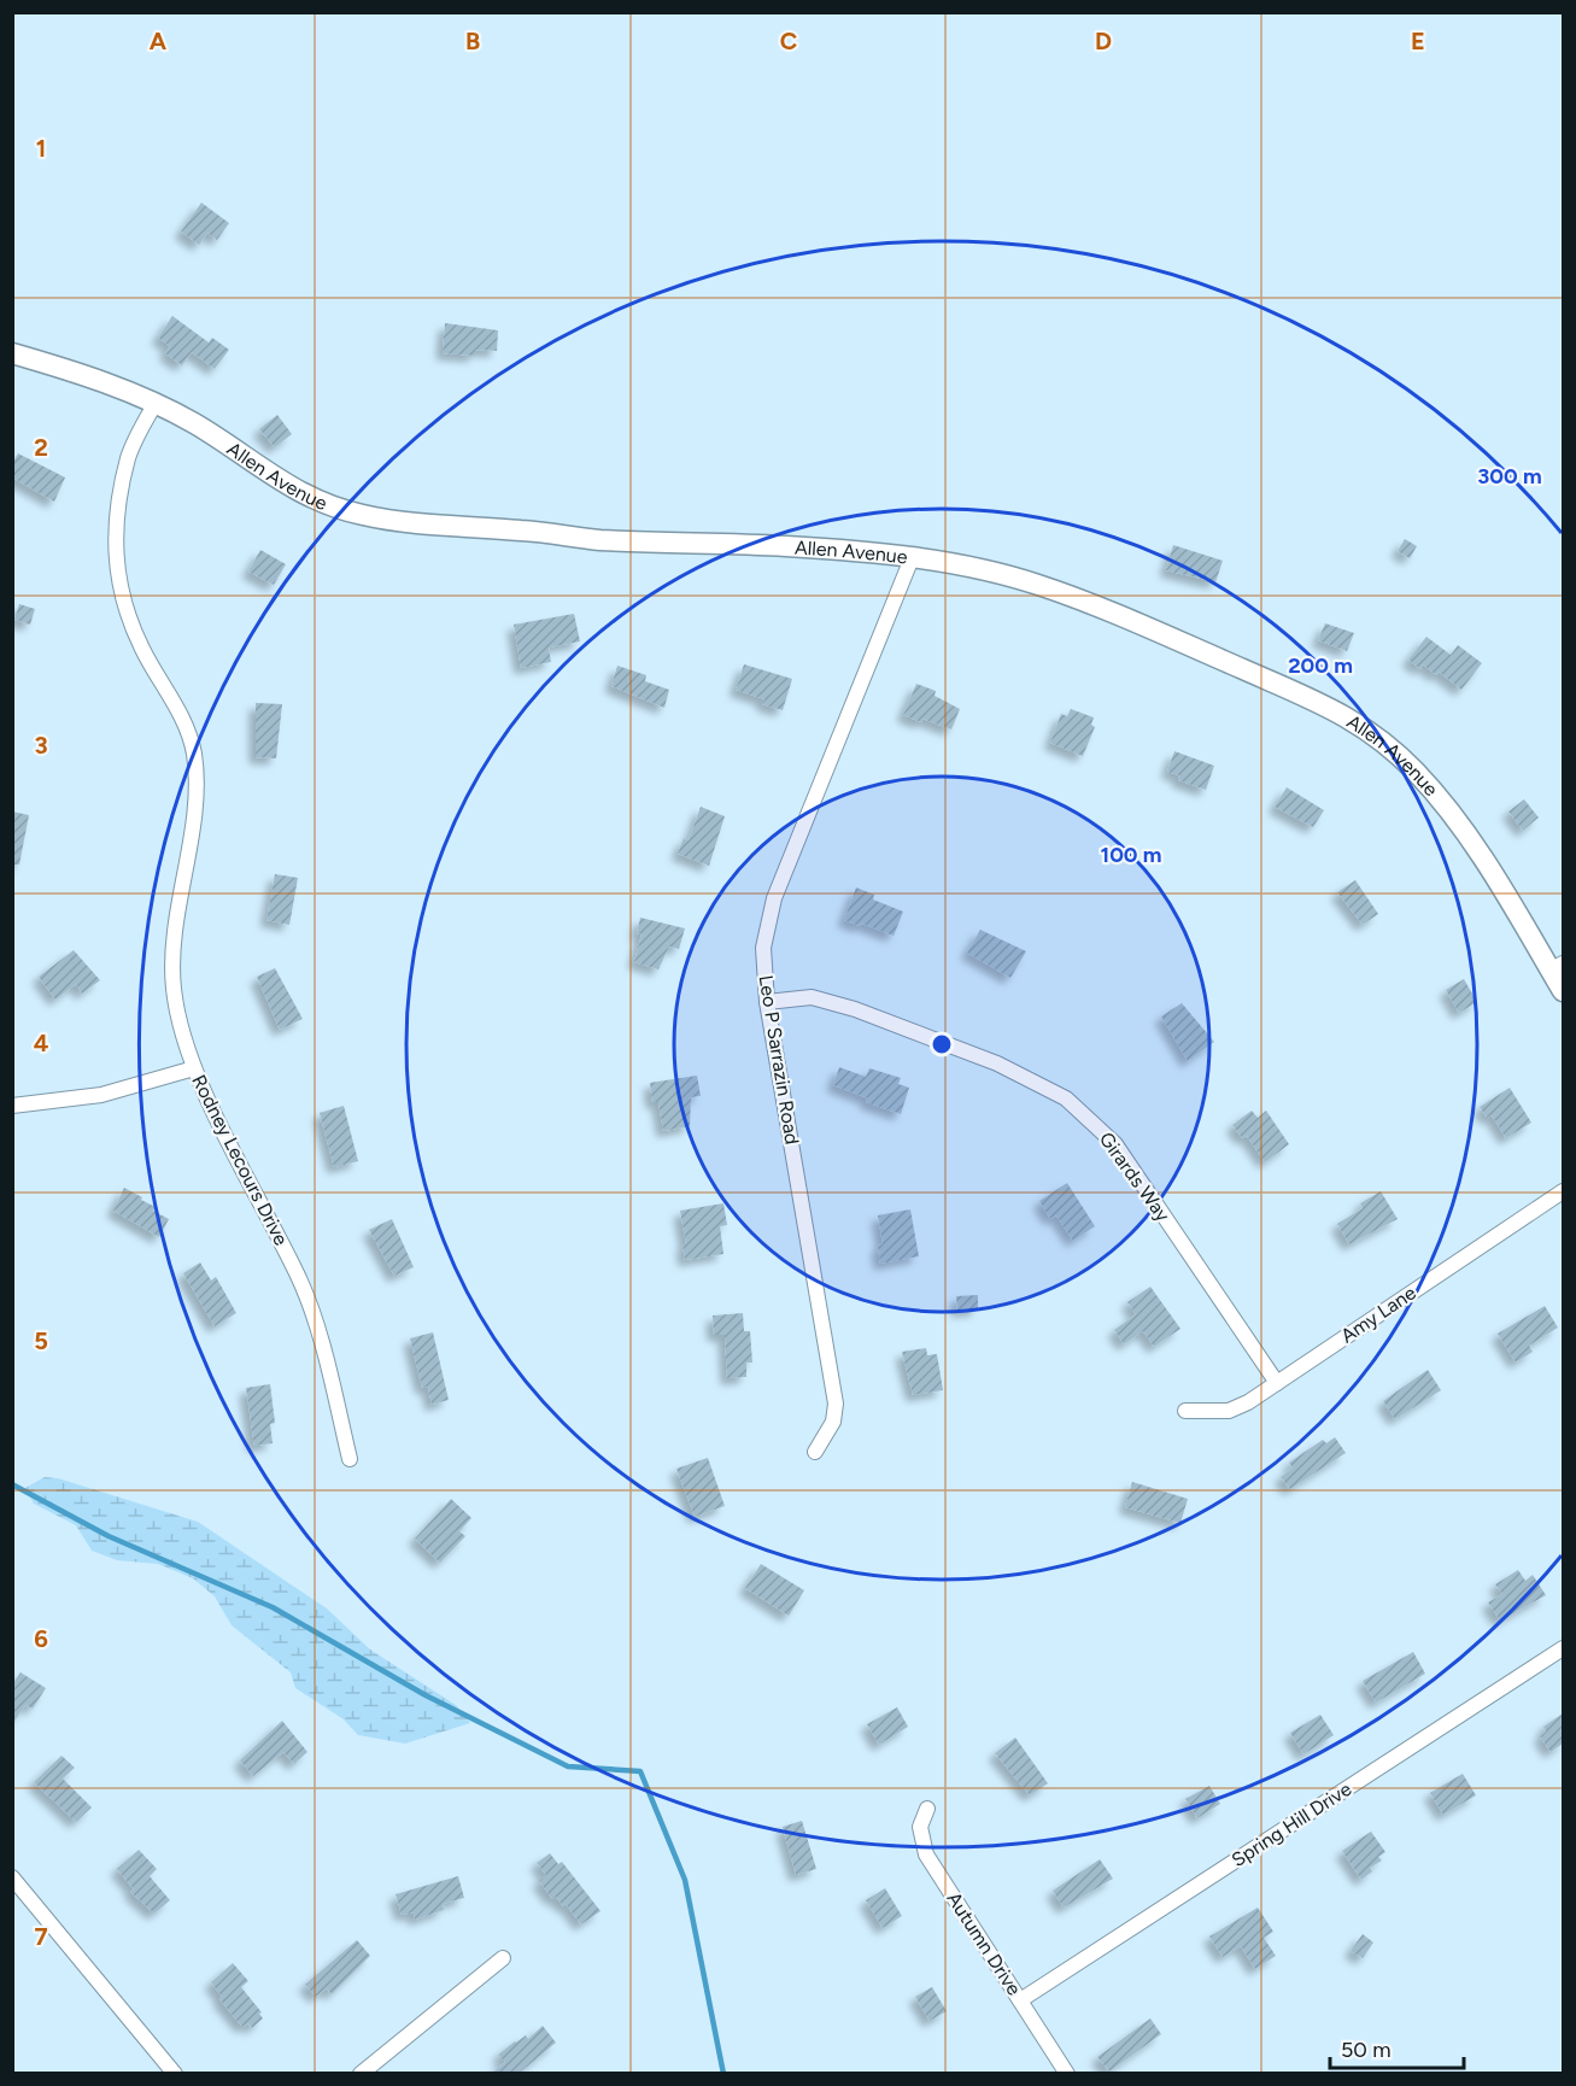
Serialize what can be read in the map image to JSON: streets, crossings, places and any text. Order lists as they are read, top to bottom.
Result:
{
  "streets": {
    "street": [
      "Allen Avenue",
      "Leo P Sarrazin Road",
      "Rodney Lecours Drive",
      "Girards Way",
      "Amy Lane",
      "Spring Hill Drive",
      "Autumn Drive"
    ]
  },
  "crossings": [
    ["Allen Avenue", "Leo P Sarrazin Road"],
    ["Allen Avenue", "Rodney Lecours Drive"],
    ["Leo P Sarrazin Road", "Girards Way"],
    ["Girards Way", "Amy Lane"],
    ["Spring Hill Drive", "Autumn Drive"]
  ],
  "scale_bar": "50 m",
  "grid": {
    "columns": [
      "A",
      "B",
      "C",
      "D",
      "E"
    ],
    "rows": [
      "1",
      "2",
      "3",
      "4",
      "5",
      "6",
      "7"
    ]
  },
  "rings": ["300 m", "200 m", "100 m"]
}
